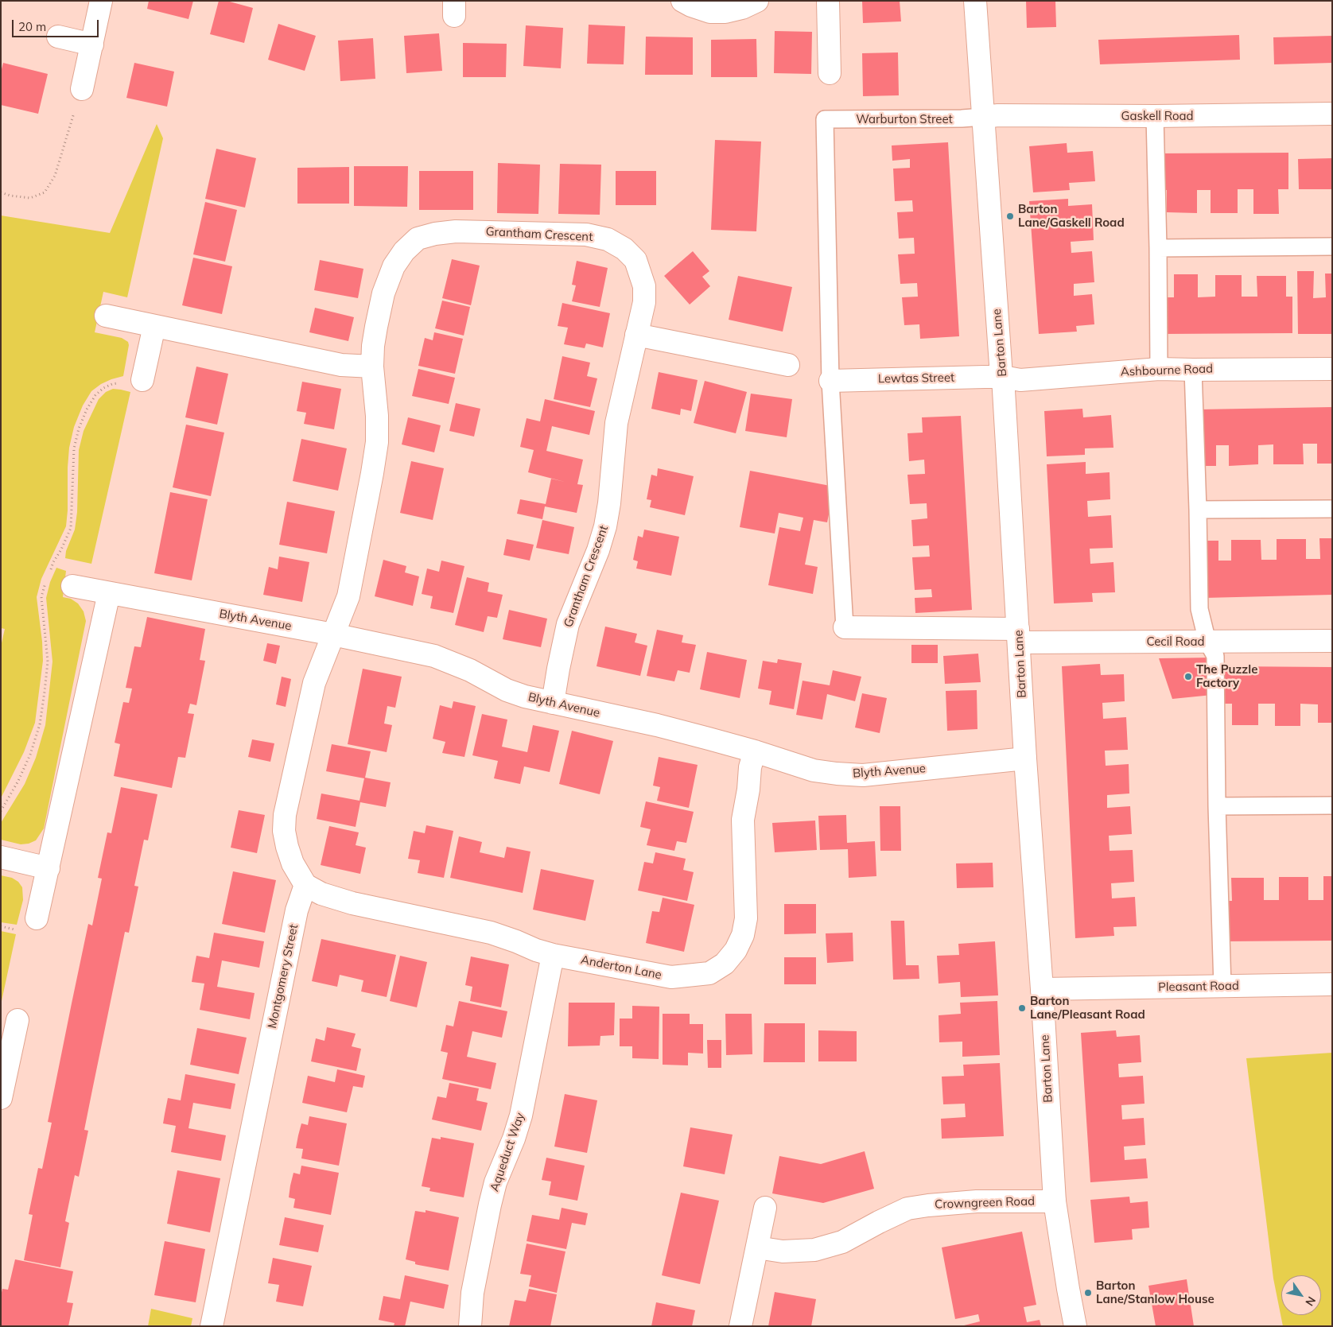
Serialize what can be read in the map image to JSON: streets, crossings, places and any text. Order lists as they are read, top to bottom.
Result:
{
  "streets": {
    "street": [
      "Gaskell Road",
      "Grantham Crescent",
      "Barton Lane",
      "Ashbourne Road",
      "Lewtas Street",
      "Blyth Avenue",
      "Cecil Road",
      "Anderton Lane",
      "Montgomery Street",
      "Pleasant Road",
      "Aqueduct Way",
      "Crowngreen Road"
    ],
    "lane": ["Warburton Street"]
  },
  "crossings": [
    ["Gaskell Road", "Warburton Street"],
    ["Gaskell Road", "Barton Lane"],
    ["Warburton Street", "Barton Lane"],
    ["Warburton Street", "Lewtas Street"],
    ["Grantham Crescent", "Blyth Avenue"],
    ["Barton Lane", "Ashbourne Road"],
    ["Barton Lane", "Lewtas Street"],
    ["Barton Lane", "Blyth Avenue"],
    ["Barton Lane", "Cecil Road"],
    ["Barton Lane", "Pleasant Road"],
    ["Barton Lane", "Crowngreen Road"],
    ["Ashbourne Road", "Lewtas Street"],
    ["Blyth Avenue", "Anderton Lane"],
    ["Anderton Lane", "Montgomery Street"],
    ["Anderton Lane", "Aqueduct Way"]
  ],
  "places": [
    "Barton Lane/Gaskell Road",
    "The Puzzle Factory",
    "Barton Lane/Pleasant Road",
    "Barton Lane/Stanlow House"
  ],
  "scale_bar": "20 m",
  "north": "bottom right"
}
